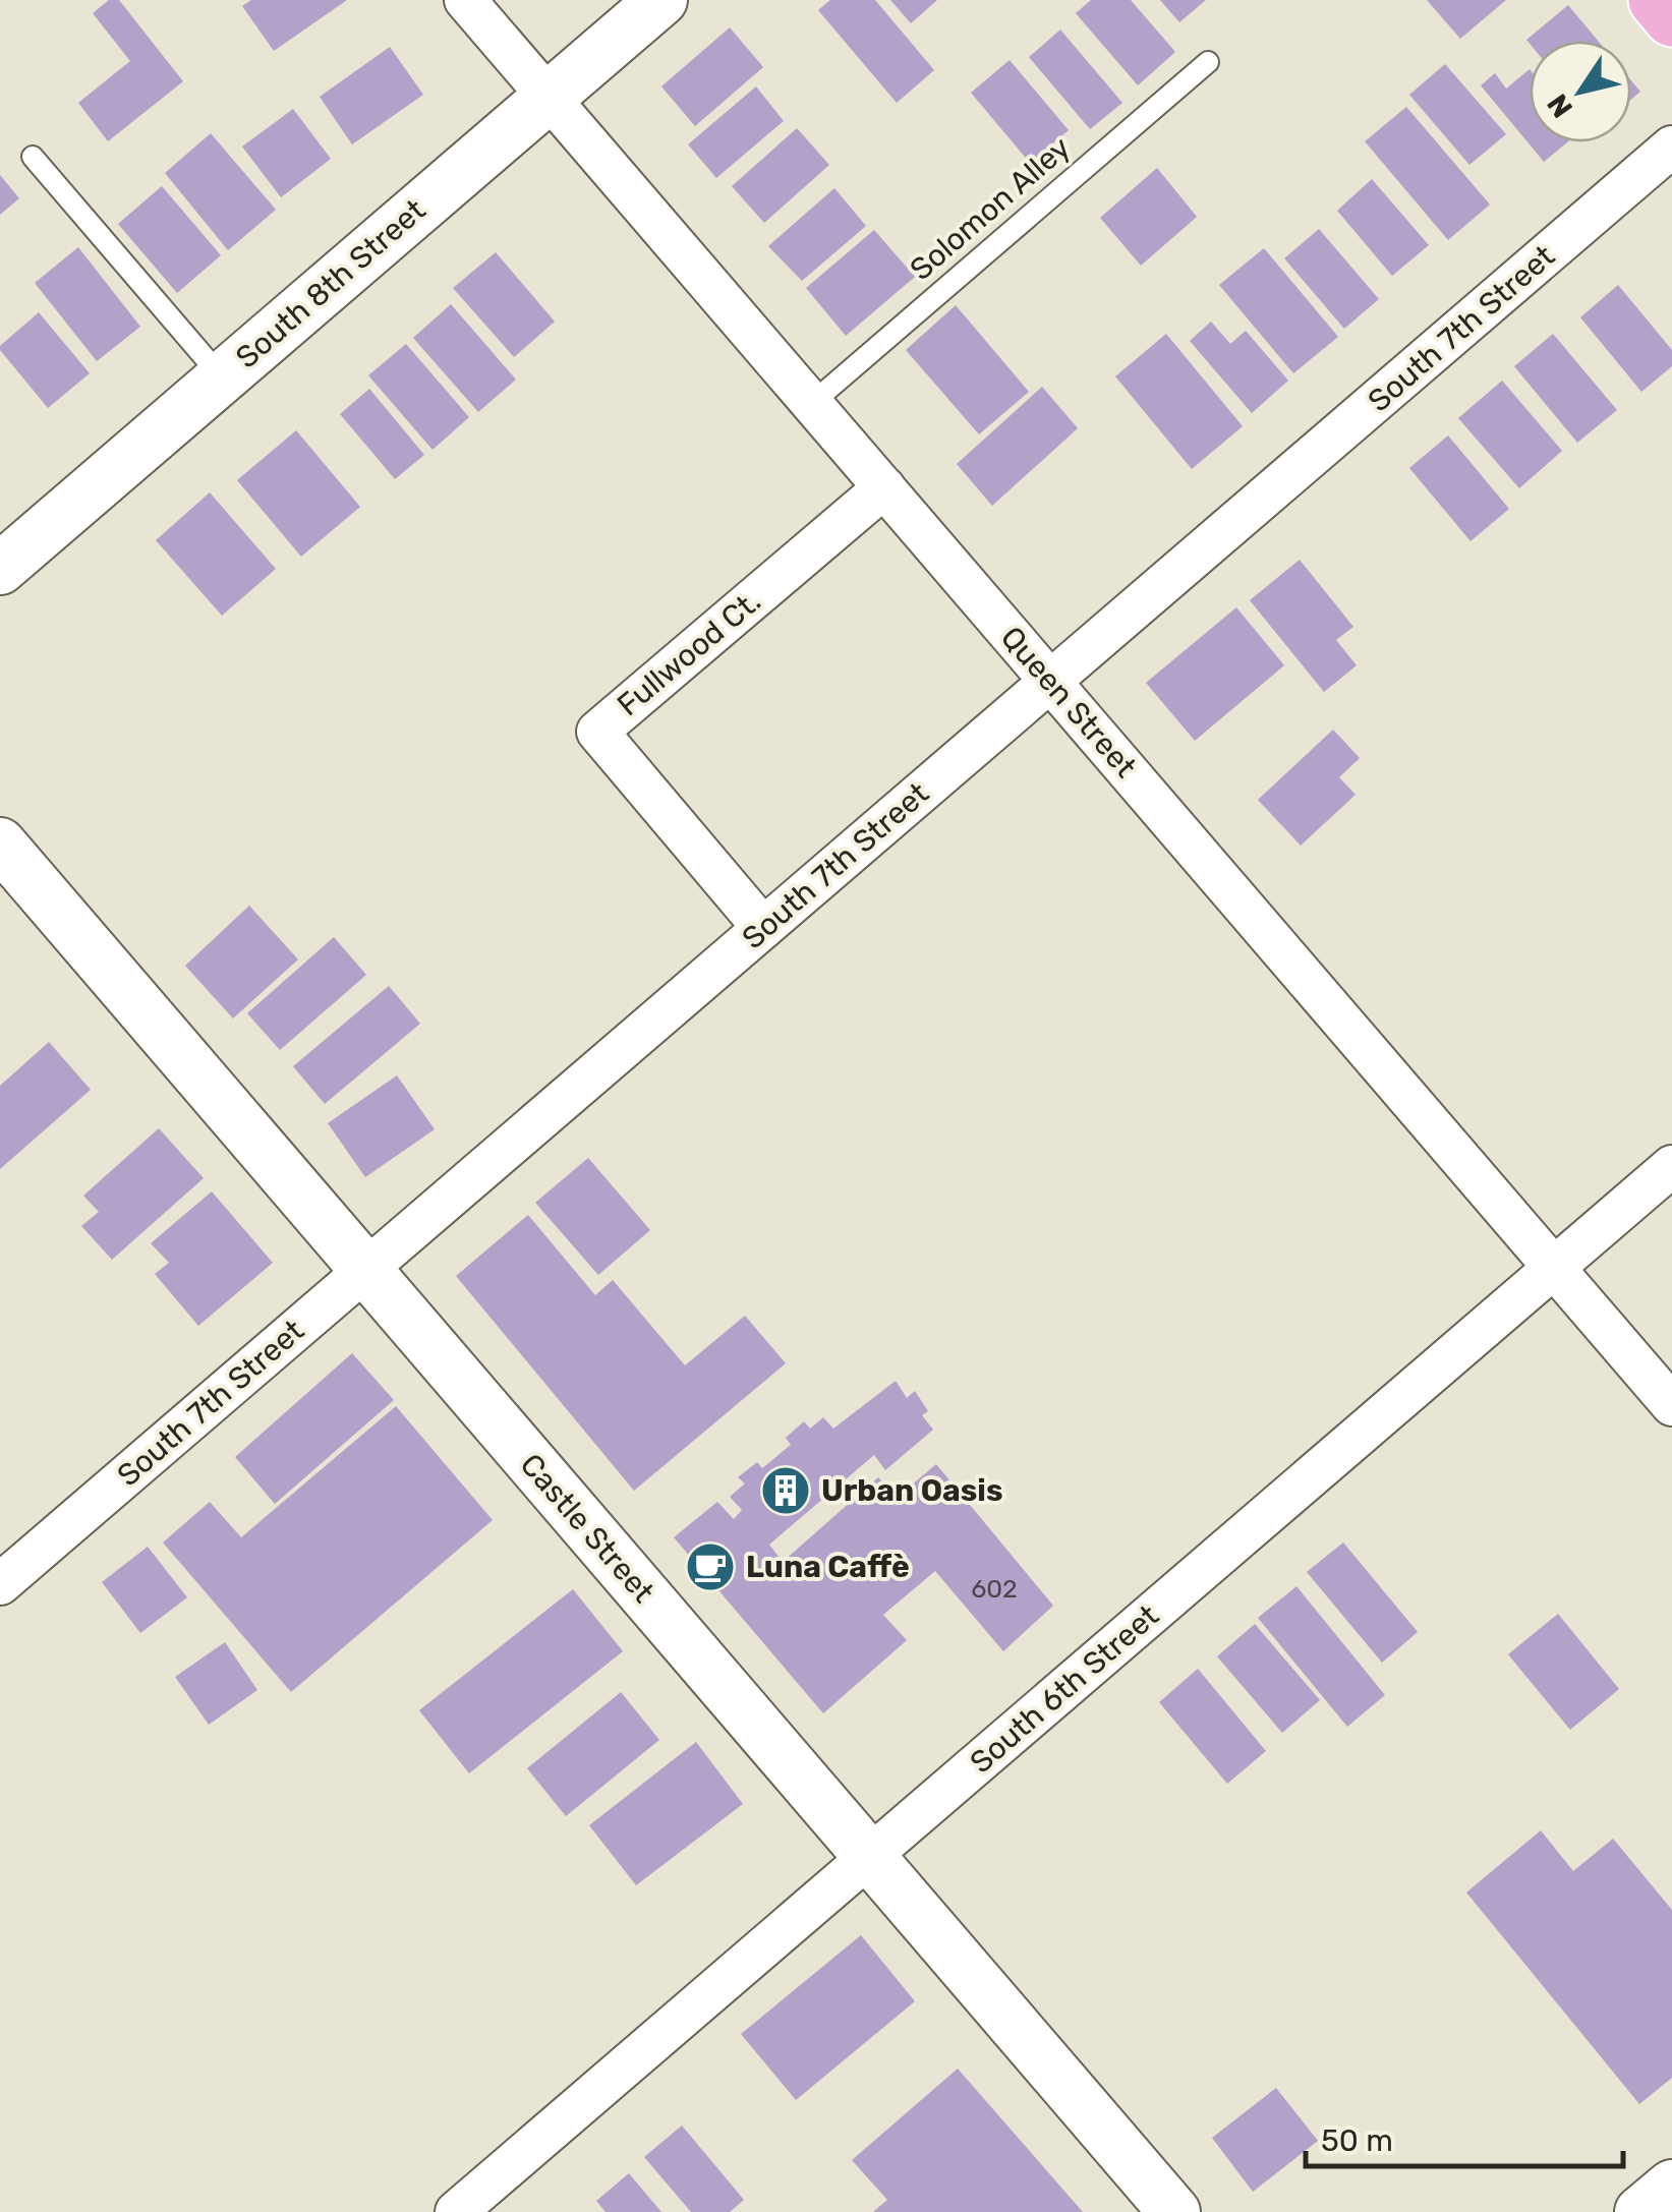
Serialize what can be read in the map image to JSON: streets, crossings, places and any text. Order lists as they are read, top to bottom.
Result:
{
  "streets": {
    "street": [
      "South 8th Street",
      "South 7th Street",
      "Fullwood Ct.",
      "Queen Street",
      "Castle Street",
      "South 6th Street"
    ],
    "lane": ["Solomon Alley"]
  },
  "crossings": [
    ["Solomon Alley", "Queen Street"],
    ["South 8th Street", "Queen Street"],
    ["South 7th Street", "Fullwood Ct."],
    ["South 7th Street", "Queen Street"],
    ["South 7th Street", "Castle Street"],
    ["Fullwood Ct.", "Queen Street"],
    ["Queen Street", "South 6th Street"],
    ["Castle Street", "South 6th Street"]
  ],
  "places": {
    "building": ["Urban Oasis"],
    "cafe": ["Luna Caffè"]
  },
  "house_numbers": ["602"],
  "scale_bar": "50 m",
  "north": "bottom left"
}
